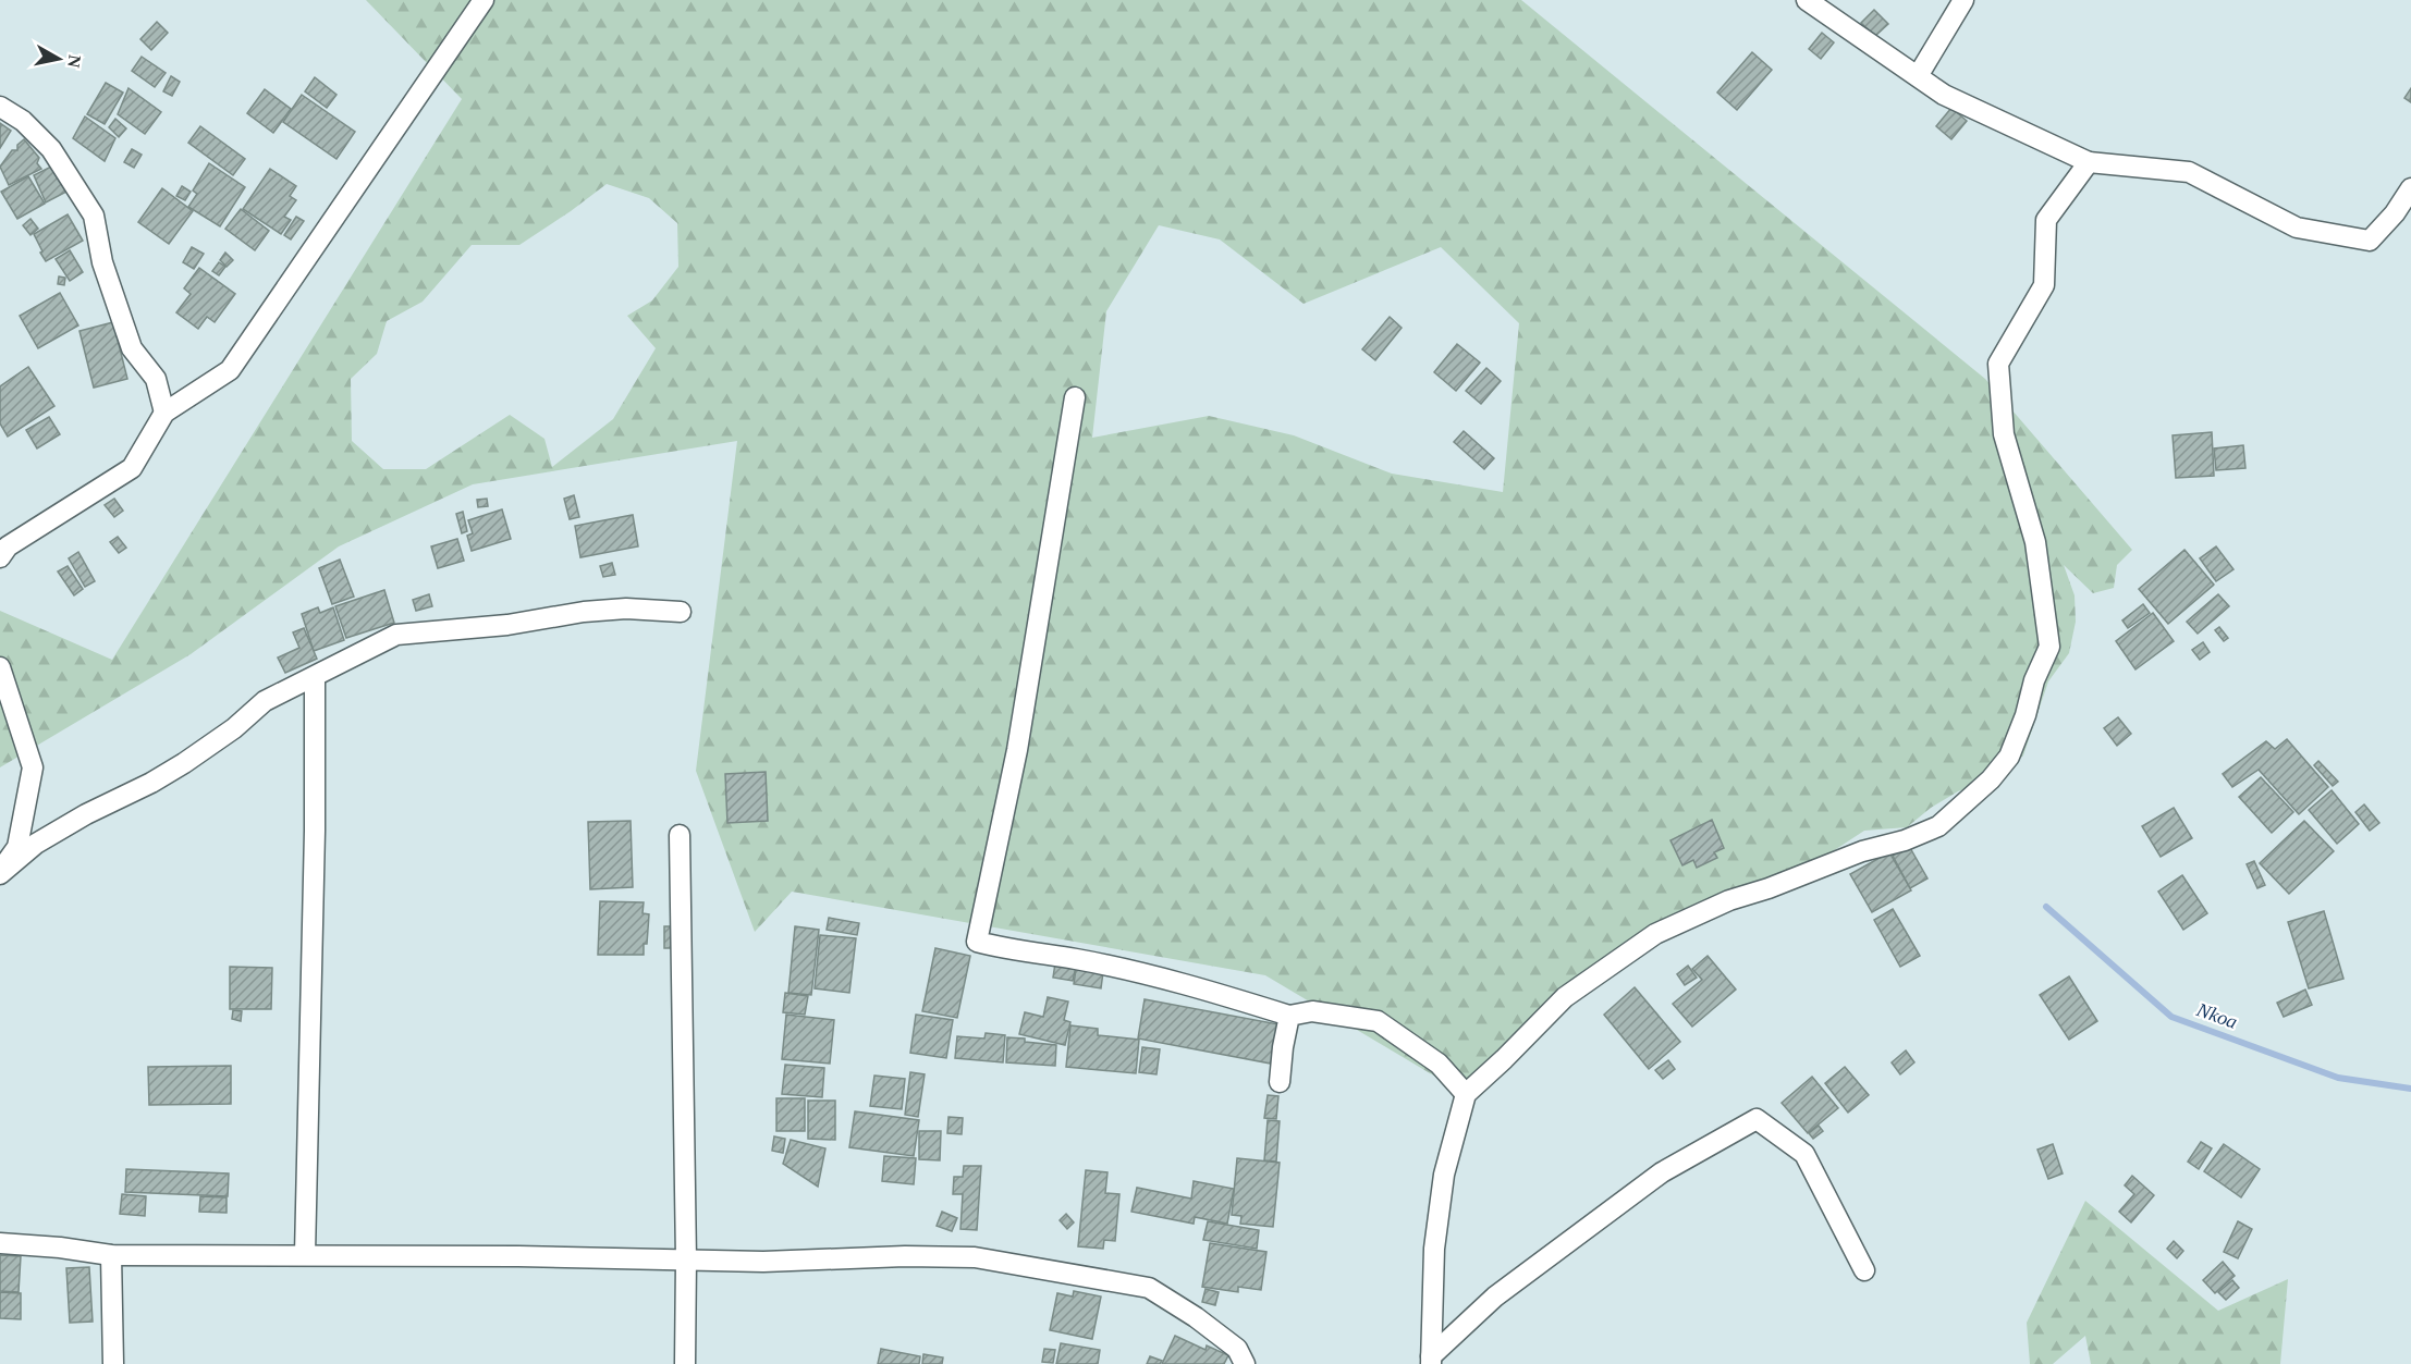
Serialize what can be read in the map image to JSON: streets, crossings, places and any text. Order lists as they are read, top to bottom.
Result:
{
  "water": ["Nkoa"],
  "north": "right"
}
